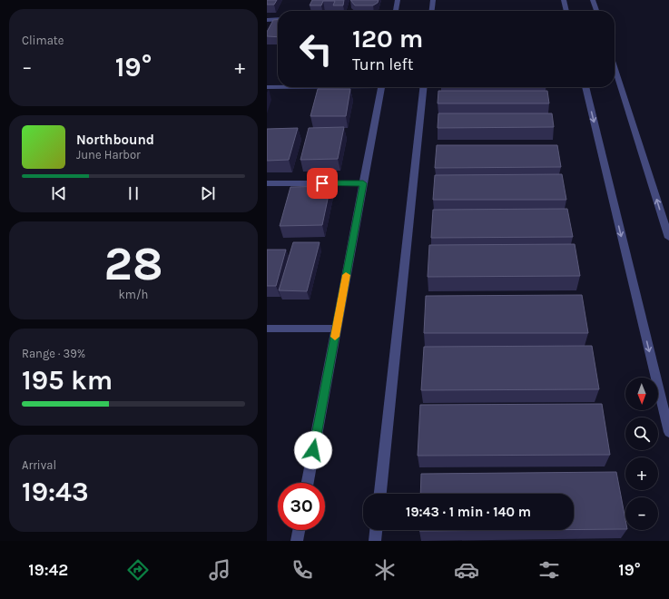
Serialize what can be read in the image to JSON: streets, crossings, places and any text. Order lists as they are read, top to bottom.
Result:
{
  "north": "bottom",
  "page": {
    "tile": [
      "Climate",
      ["28", "km/h"],
      ["Range · 39%", "195 km"],
      ["Arrival", "19:43"]
    ],
    "turn": ["120 m", "Turn left"],
    "heat": ["−", "19°", "+"],
    "song": ["Northbound", "June Harbor"],
    "map_buttons": ["+", "−"],
    "limit": "30",
    "trip": "19:43 · 1 min · 140 m",
    "tabs": ["19:42", "19°"]
  }
}
